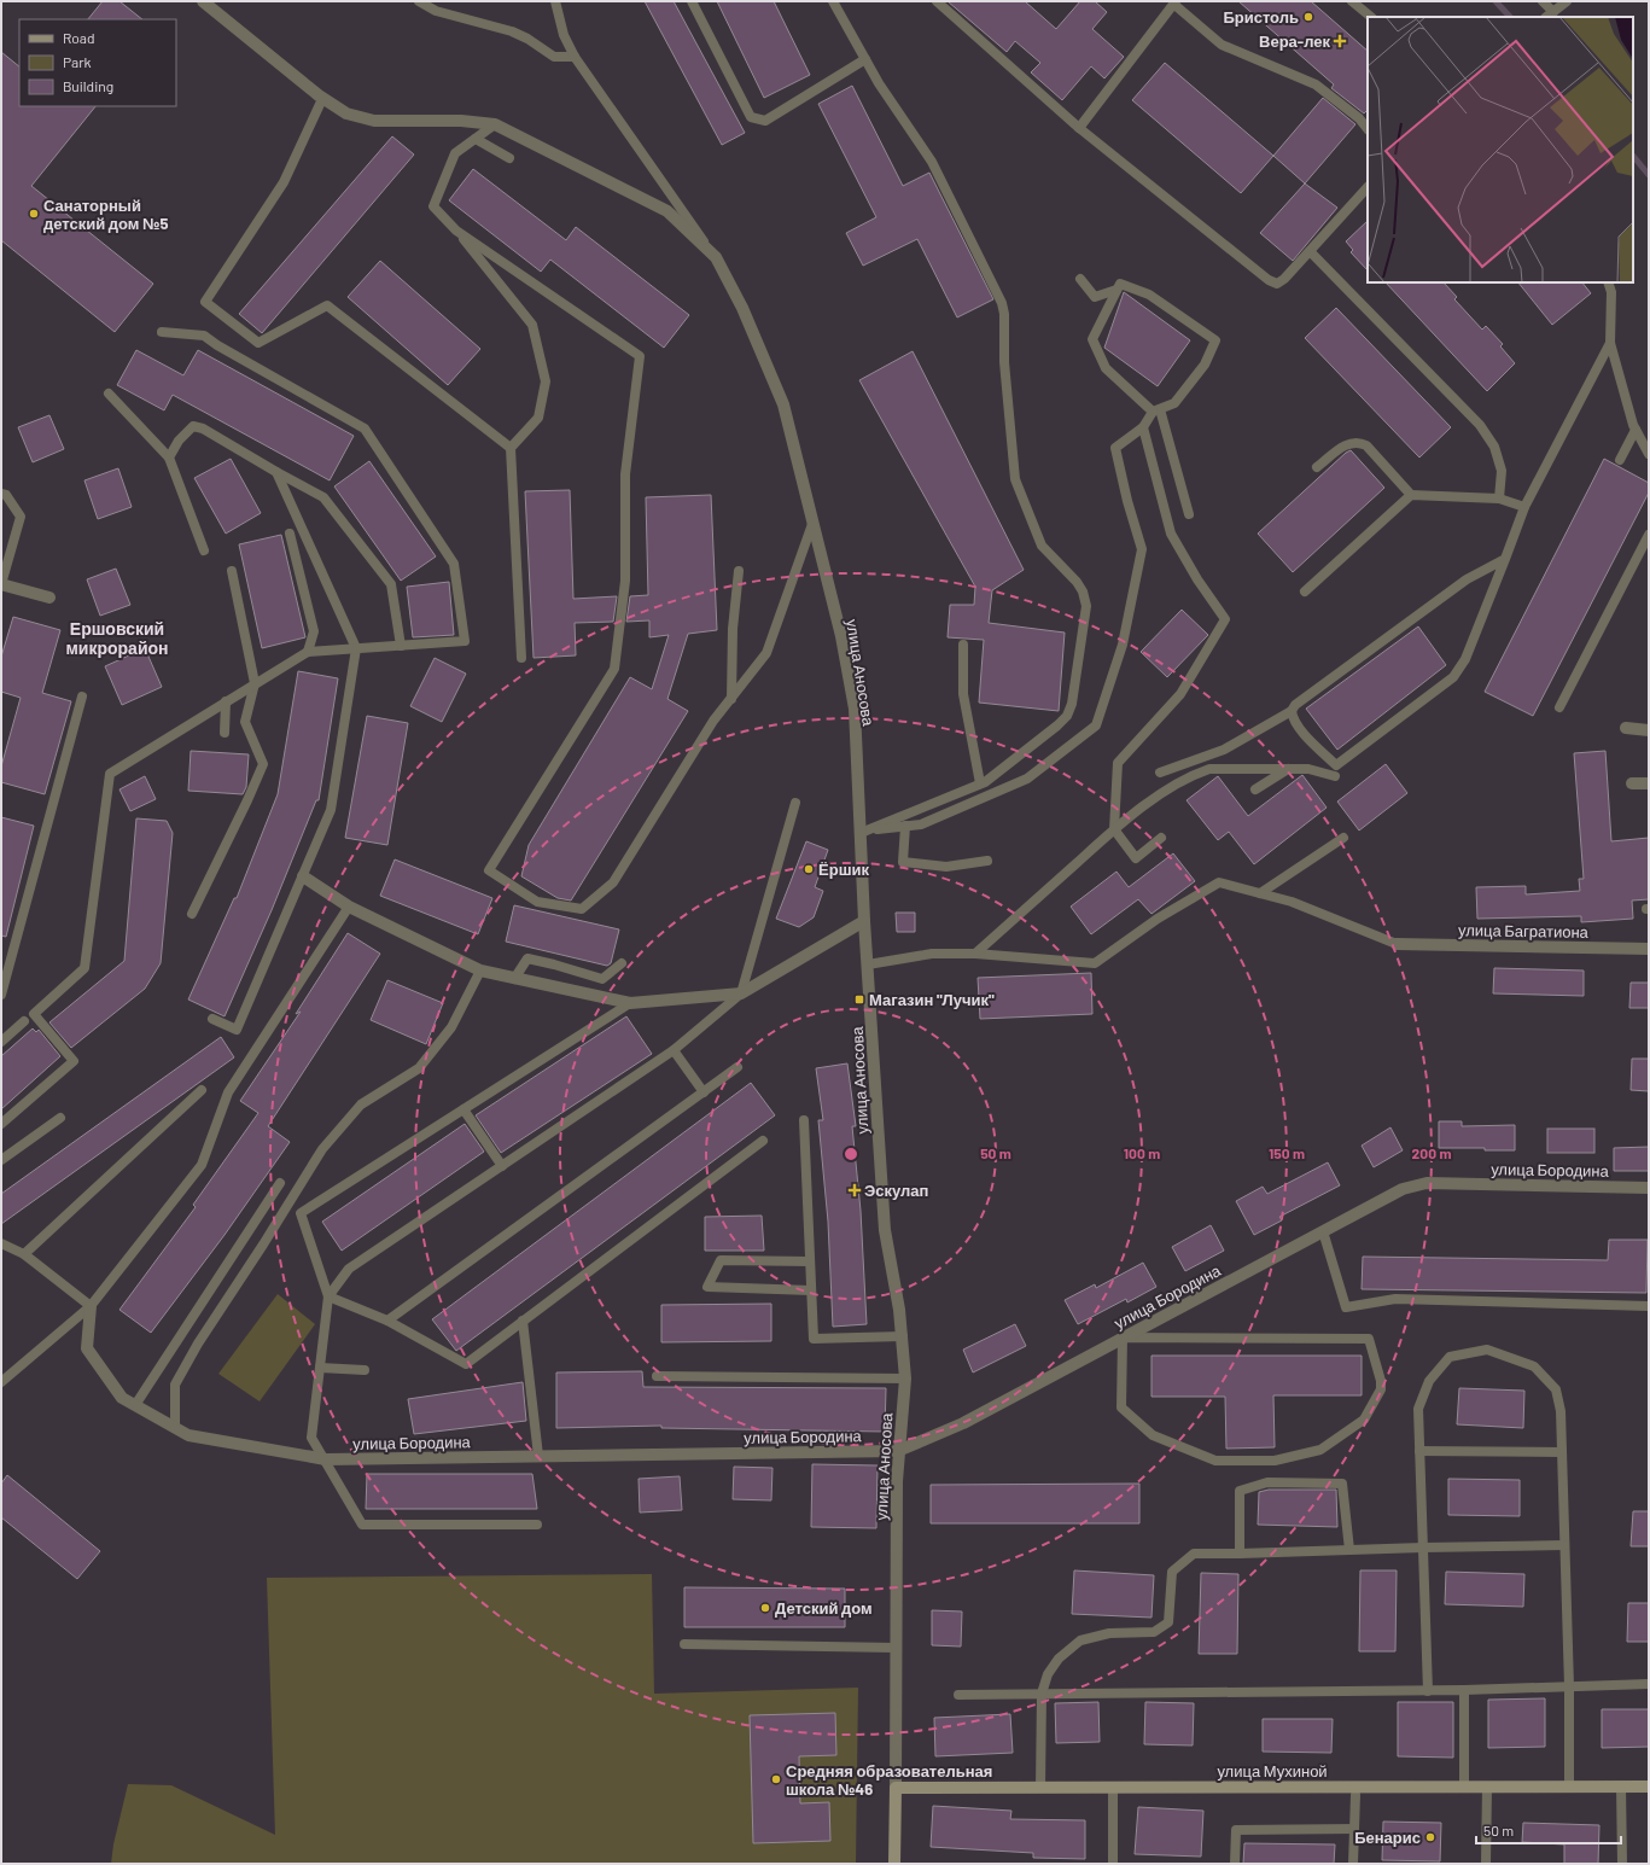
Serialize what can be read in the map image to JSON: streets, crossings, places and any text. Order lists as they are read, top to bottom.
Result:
{
  "streets": {
    "street": [
      "улица Аносова",
      "улица Багратиона",
      "улица Бородина",
      "улица Мухиной"
    ]
  },
  "crossings": [
    ["улица Аносова", "улица Бородина"],
    ["улица Аносова", "улица Мухиной"]
  ],
  "districts": ["Ершовский микрорайон"],
  "places": {
    "other": [
      "Бристоль",
      "Санаторный детский дом №5",
      "Ёршик",
      "Детский дом",
      "Средняя образовательная школа №46",
      "Бенарис"
    ],
    "health": ["Вера-лек", "Эскулап"],
    "transit": ["Магазин \"Лучик\""]
  },
  "legend": ["Road", "Park", "Building"],
  "scale_bar": "50 m",
  "rings": [
    "50 m",
    "100 m",
    "150 m",
    "200 m"
  ]
}
